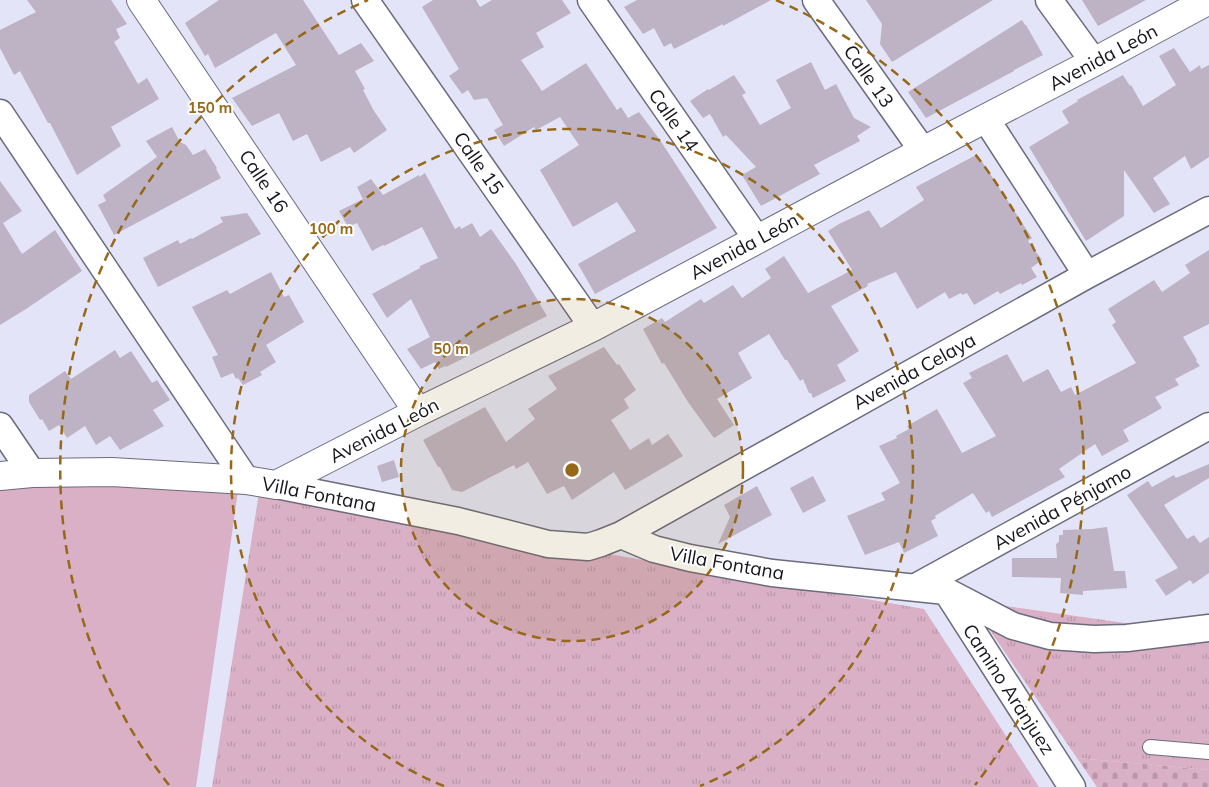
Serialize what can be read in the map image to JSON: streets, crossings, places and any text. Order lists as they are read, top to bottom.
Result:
{
  "streets": {
    "street": [
      "Avenida León",
      "Calle 13",
      "Calle 14",
      "Calle 15",
      "Calle 16",
      "Avenida Celaya",
      "Villa Fontana",
      "Avenida Pénjamo",
      "Camino Aranjuez"
    ]
  },
  "crossings": [
    ["Avenida León", "Calle 13"],
    ["Avenida León", "Calle 14"],
    ["Avenida León", "Calle 15"],
    ["Avenida León", "Calle 16"],
    ["Avenida León", "Villa Fontana"],
    ["Avenida Celaya", "Villa Fontana"],
    ["Villa Fontana", "Avenida Pénjamo"],
    ["Villa Fontana", "Camino Aranjuez"]
  ],
  "rings": ["150 m", "100 m", "50 m"]
}
